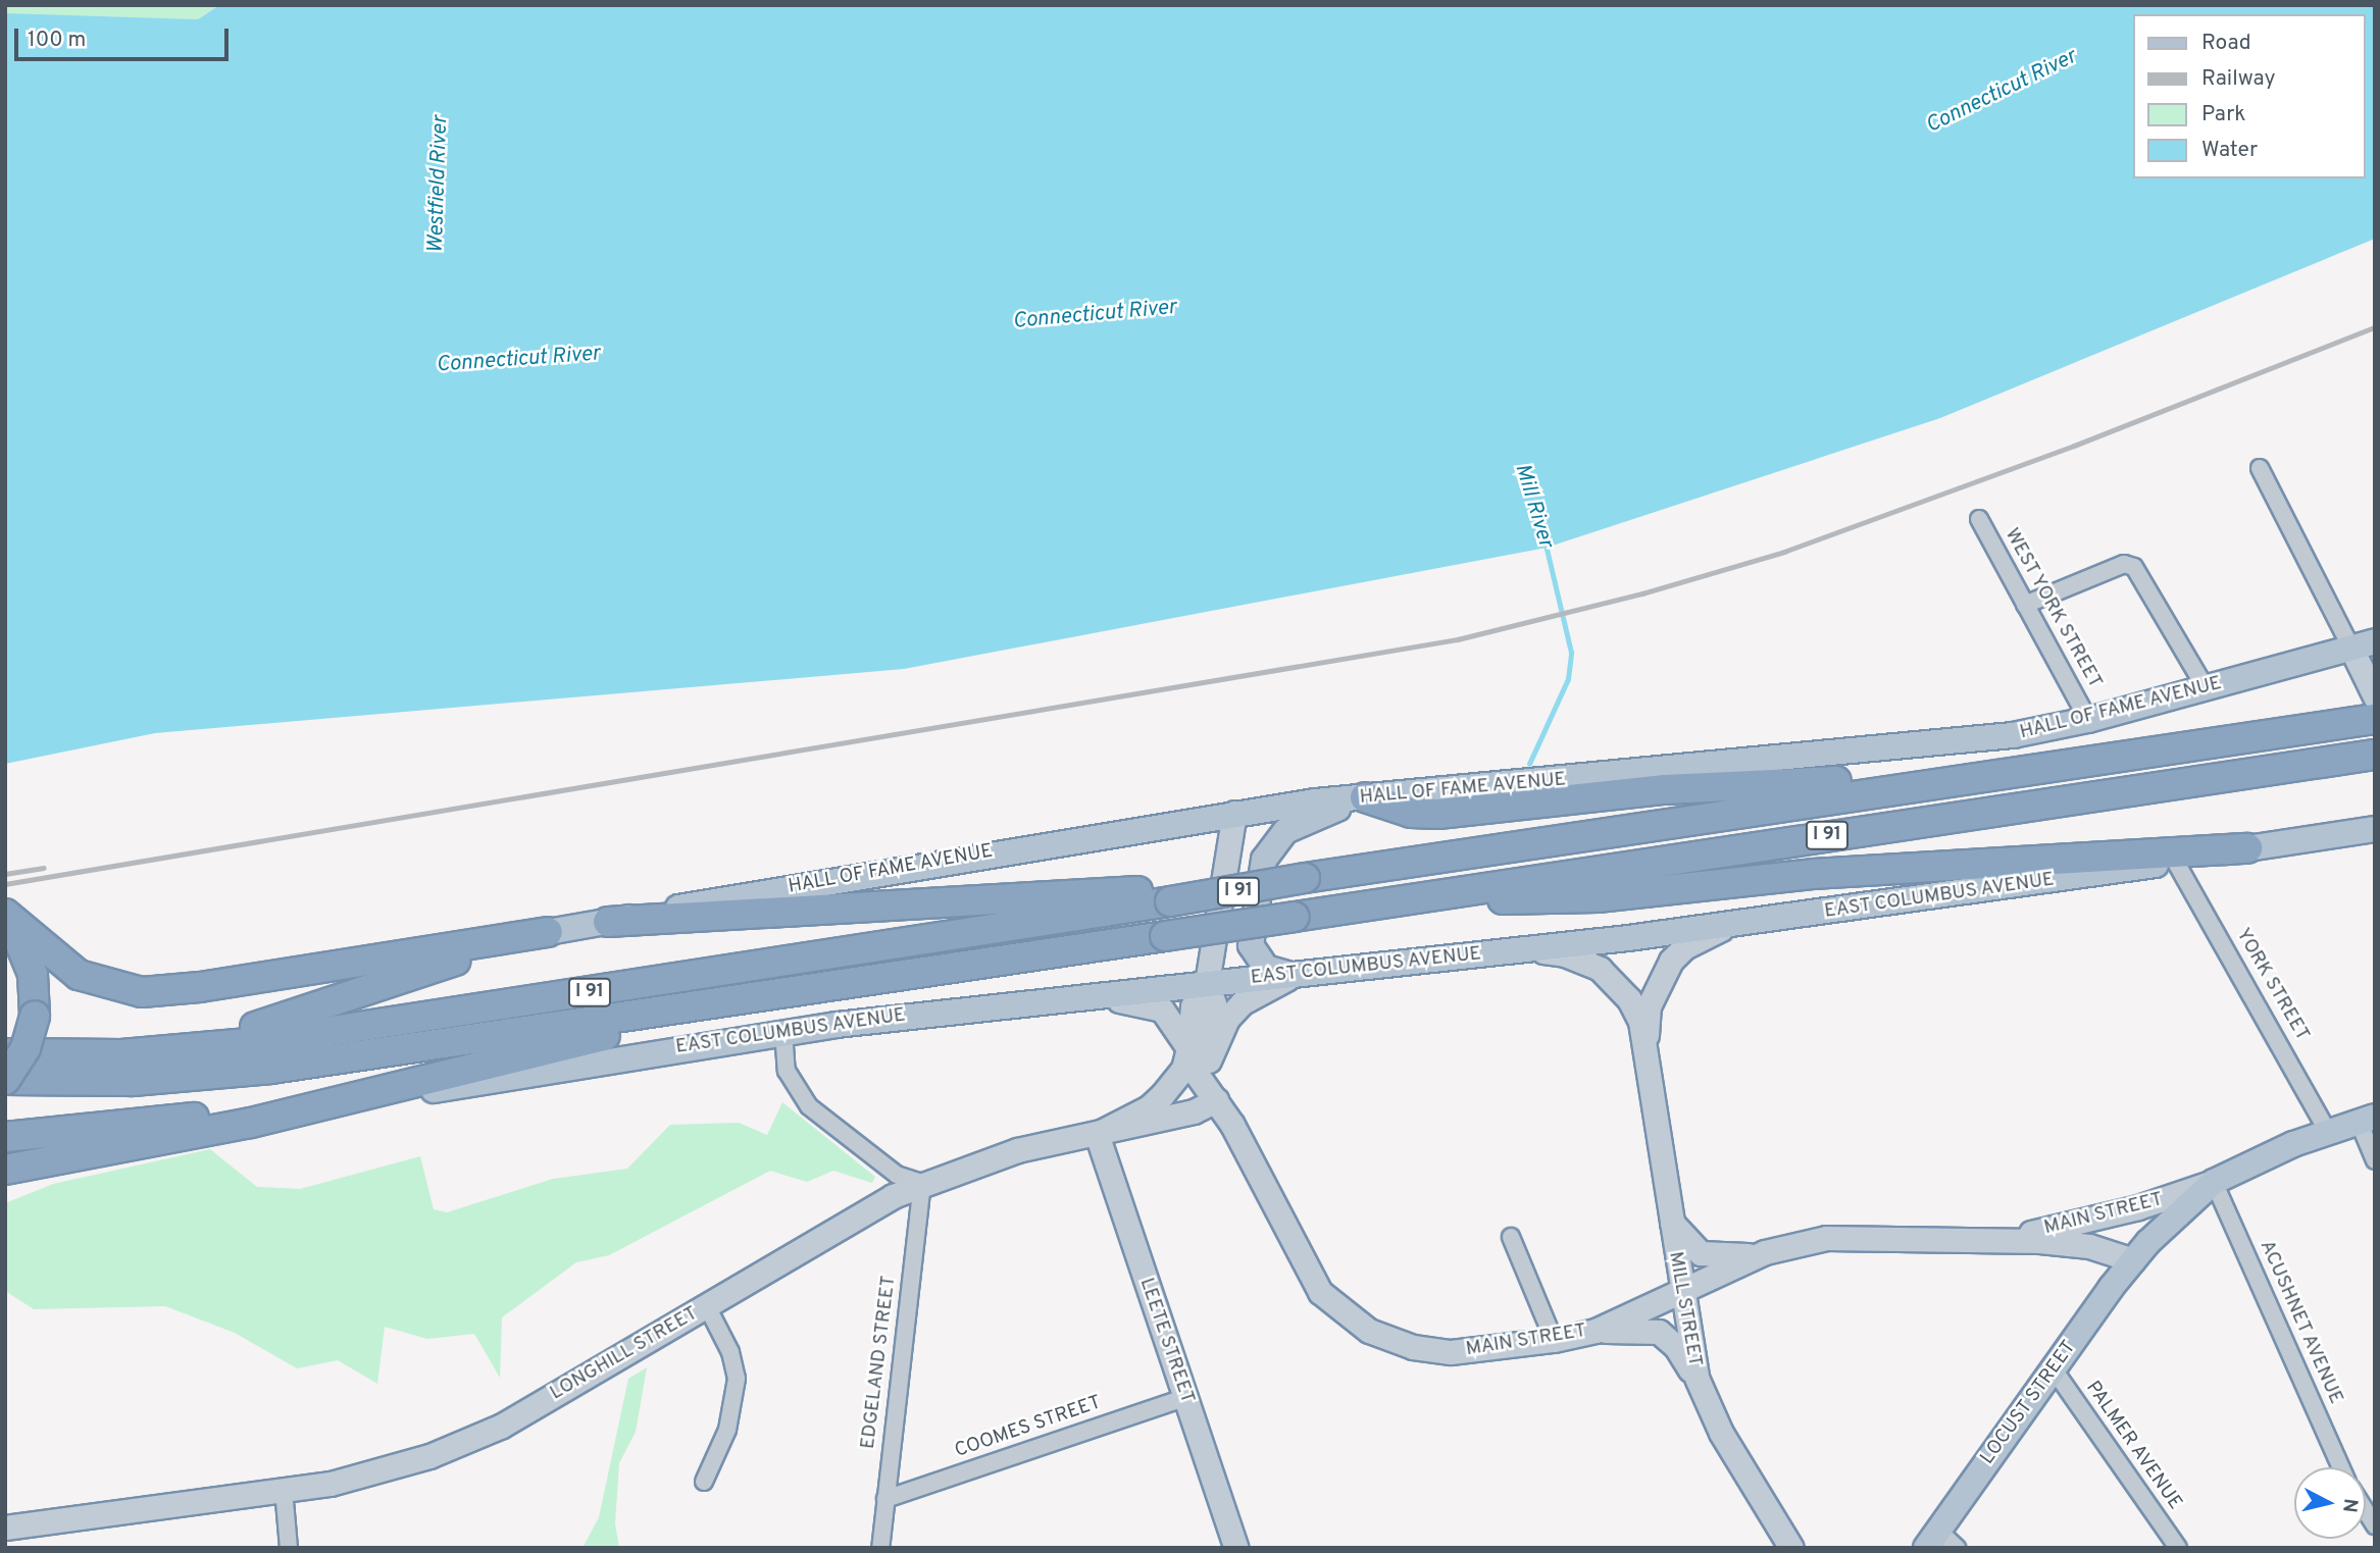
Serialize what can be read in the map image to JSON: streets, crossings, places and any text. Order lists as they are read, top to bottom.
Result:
{
  "streets": {
    "highway": ["I 91"],
    "main road": [
      "HALL OF FAME AVENUE",
      "EAST COLUMBUS AVENUE",
      "MAIN STREET",
      "MILL STREET",
      "LEETE STREET",
      "LONGHILL STREET",
      "LOCUST STREET"
    ],
    "street": [
      "WEST YORK STREET",
      "YORK STREET",
      "ACUSHNET AVENUE",
      "EDGELAND STREET",
      "COOMES STREET",
      "PALMER AVENUE"
    ]
  },
  "crossings": [
    ["WEST YORK STREET", "HALL OF FAME AVENUE"],
    ["HALL OF FAME AVENUE", "MAIN STREET"],
    ["EAST COLUMBUS AVENUE", "YORK STREET"],
    ["EAST COLUMBUS AVENUE", "MAIN STREET"],
    ["EAST COLUMBUS AVENUE", "MILL STREET"],
    ["YORK STREET", "MAIN STREET"],
    ["MAIN STREET", "MILL STREET"],
    ["MAIN STREET", "ACUSHNET AVENUE"],
    ["MAIN STREET", "LONGHILL STREET"],
    ["MAIN STREET", "LOCUST STREET"],
    ["LEETE STREET", "LONGHILL STREET"],
    ["LEETE STREET", "COOMES STREET"],
    ["LONGHILL STREET", "EDGELAND STREET"],
    ["EDGELAND STREET", "COOMES STREET"],
    ["LOCUST STREET", "PALMER AVENUE"]
  ],
  "water": ["Connecticut River", "Westfield River", "Mill River"],
  "legend": [
    "Road",
    "Railway",
    "Park",
    "Water"
  ],
  "scale_bar": "100 m",
  "north": "right"
}
